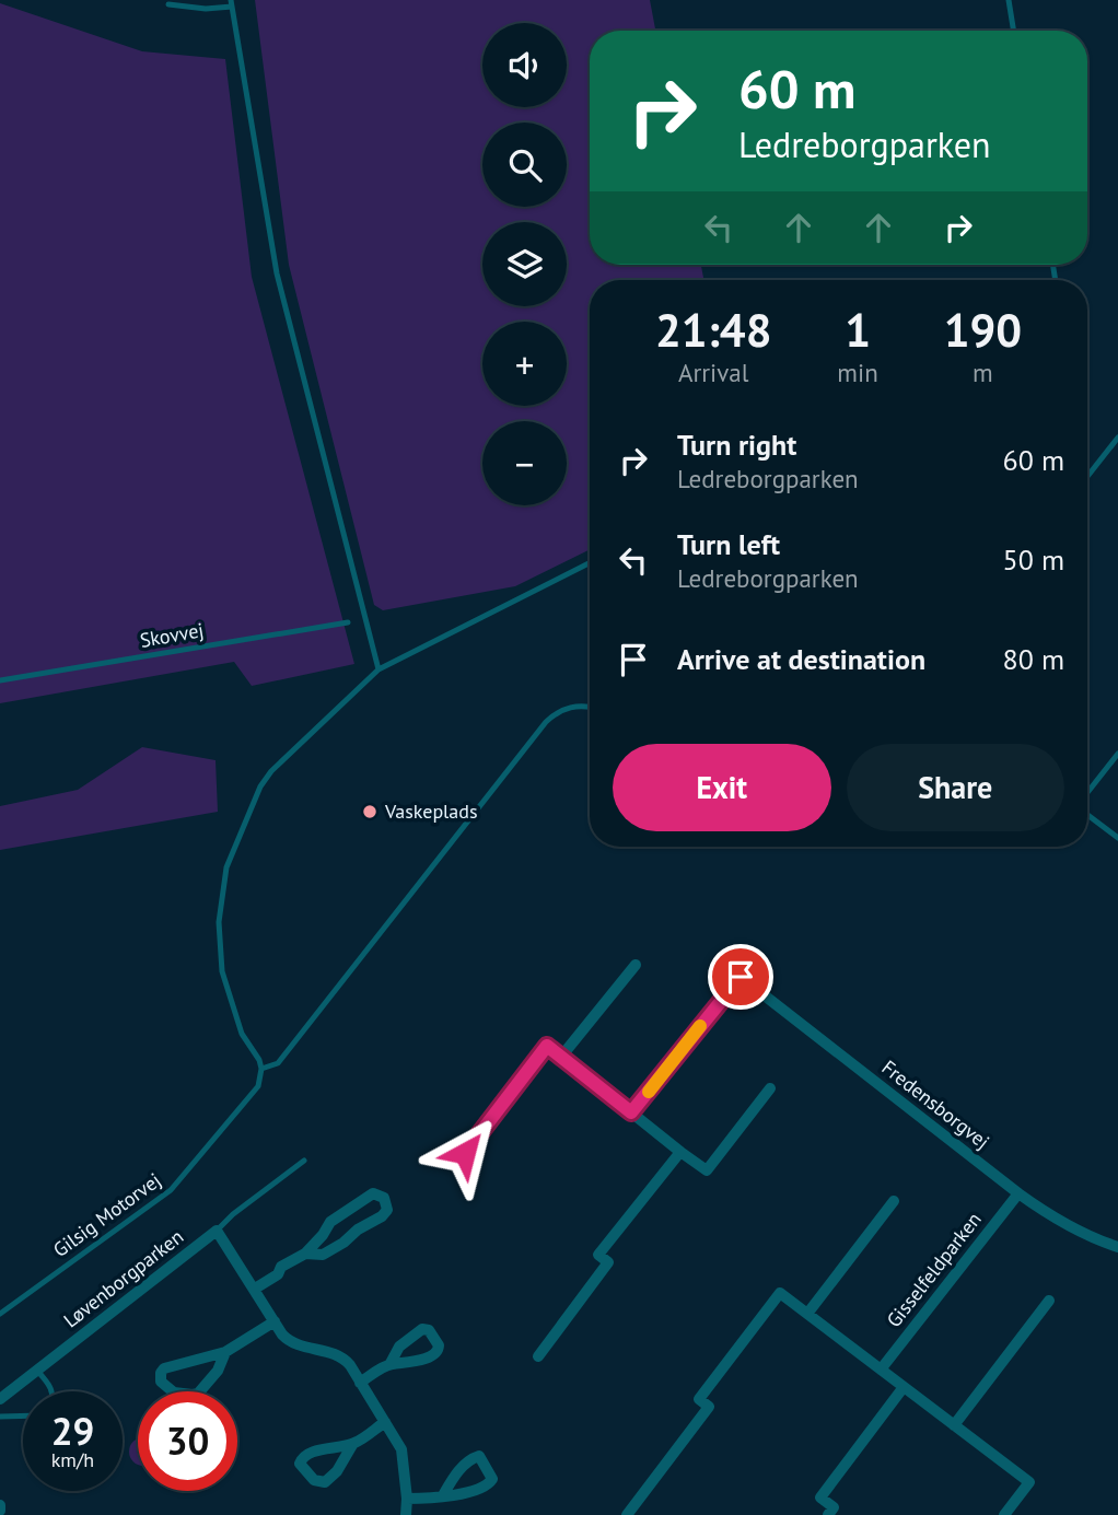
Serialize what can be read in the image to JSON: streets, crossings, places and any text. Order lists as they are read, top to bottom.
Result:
{
  "streets": {
    "street": ["Fredensborgvej", "Gisselfeldparken", "Løvenborgparken"],
    "lane": ["Skovvej", "Gilsig Motorvej"]
  },
  "crossings": [
    ["Fredensborgvej", "Gisselfeldparken"]
  ],
  "places": ["Vaskeplads"],
  "page": {
    "map_buttons": ["+", "−"],
    "turn": ["60 m", "Ledreborgparken"],
    "eta": [
      "21:48",
      "Arrival",
      "1",
      "min",
      "190",
      "m"
    ],
    "list": [
      {
        "name": "Turn right",
        "note": "Ledreborgparken",
        "value": "60 m"
      },
      {
        "name": "Turn left",
        "note": "Ledreborgparken",
        "value": "50 m"
      },
      {
        "name": "Arrive at destination",
        "value": "80 m"
      }
    ],
    "buttons": ["Exit", "Share"],
    "speed": "29 km/h",
    "limit": "30"
  }
}
